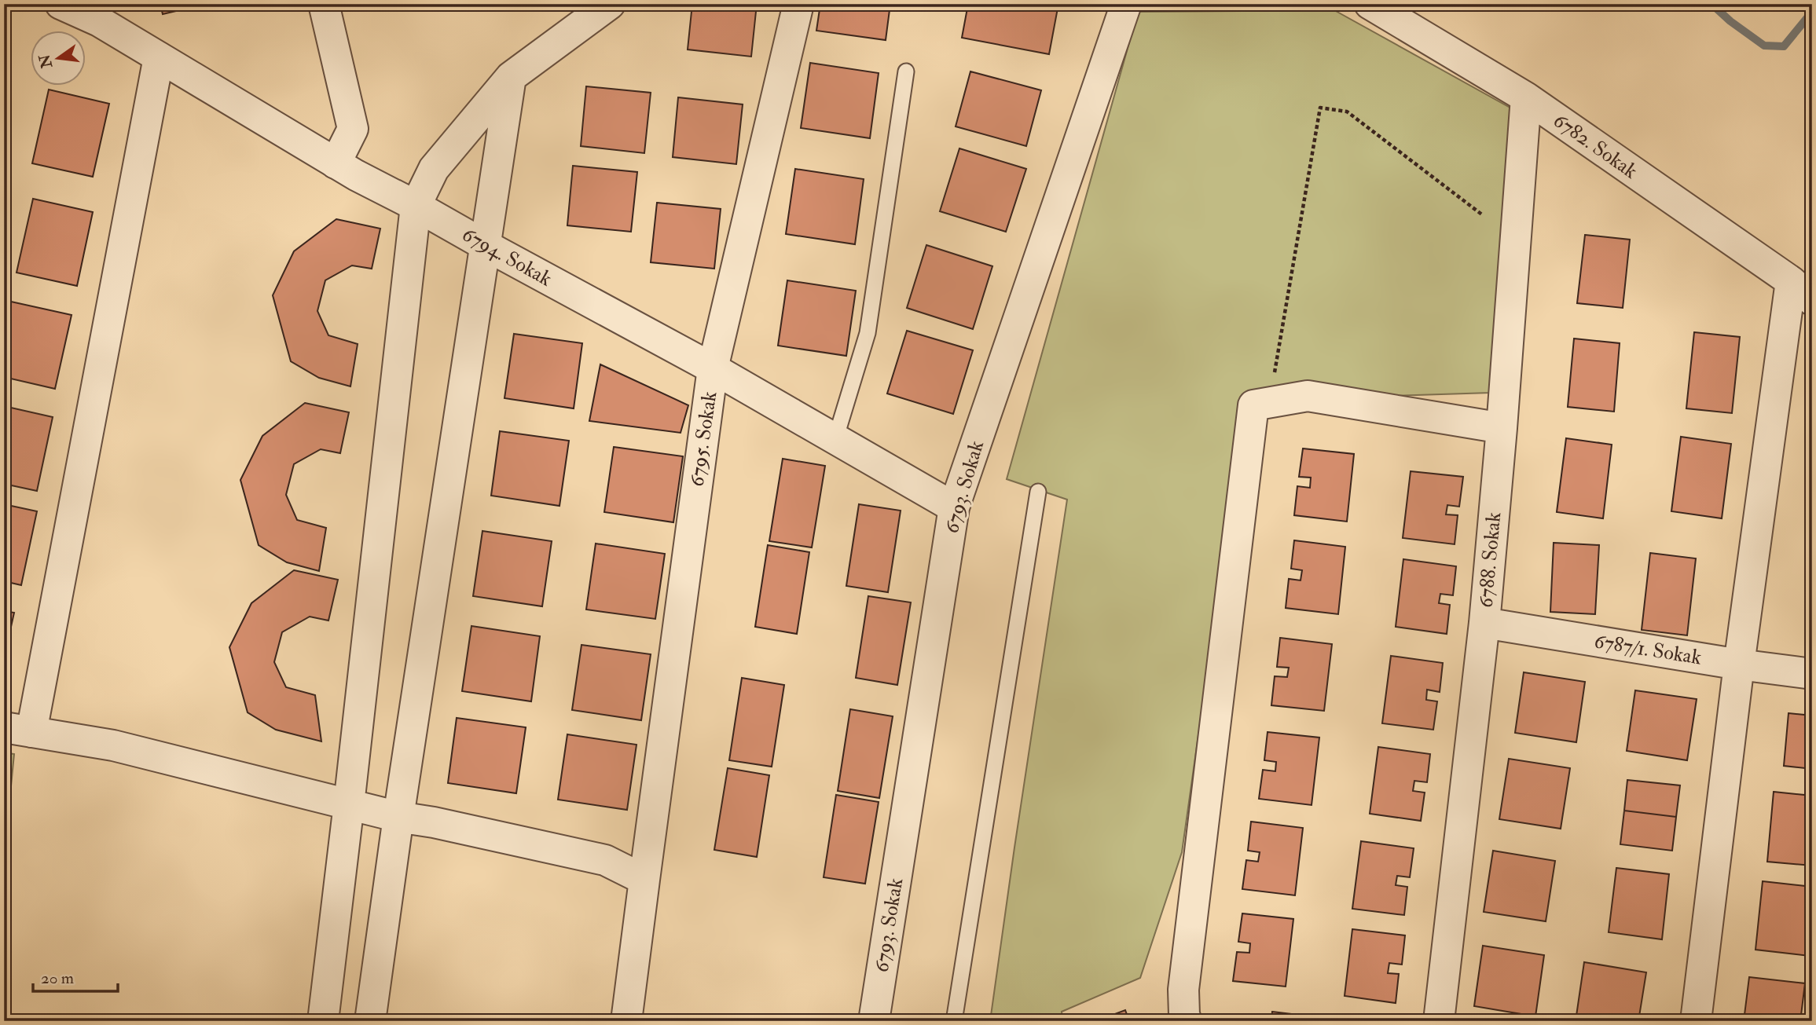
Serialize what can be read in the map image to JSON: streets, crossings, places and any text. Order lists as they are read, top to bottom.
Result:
{
  "streets": {
    "street": [
      "6782. Sokak",
      "6794. Sokak",
      "6795. Sokak",
      "6793. Sokak",
      "6788. Sokak",
      "6787/1. Sokak"
    ]
  },
  "crossings": [
    ["6782. Sokak", "6788. Sokak"],
    ["6794. Sokak", "6795. Sokak"],
    ["6794. Sokak", "6793. Sokak"],
    ["6788. Sokak", "6787/1. Sokak"]
  ],
  "scale_bar": "20 m",
  "north": "left"
}
